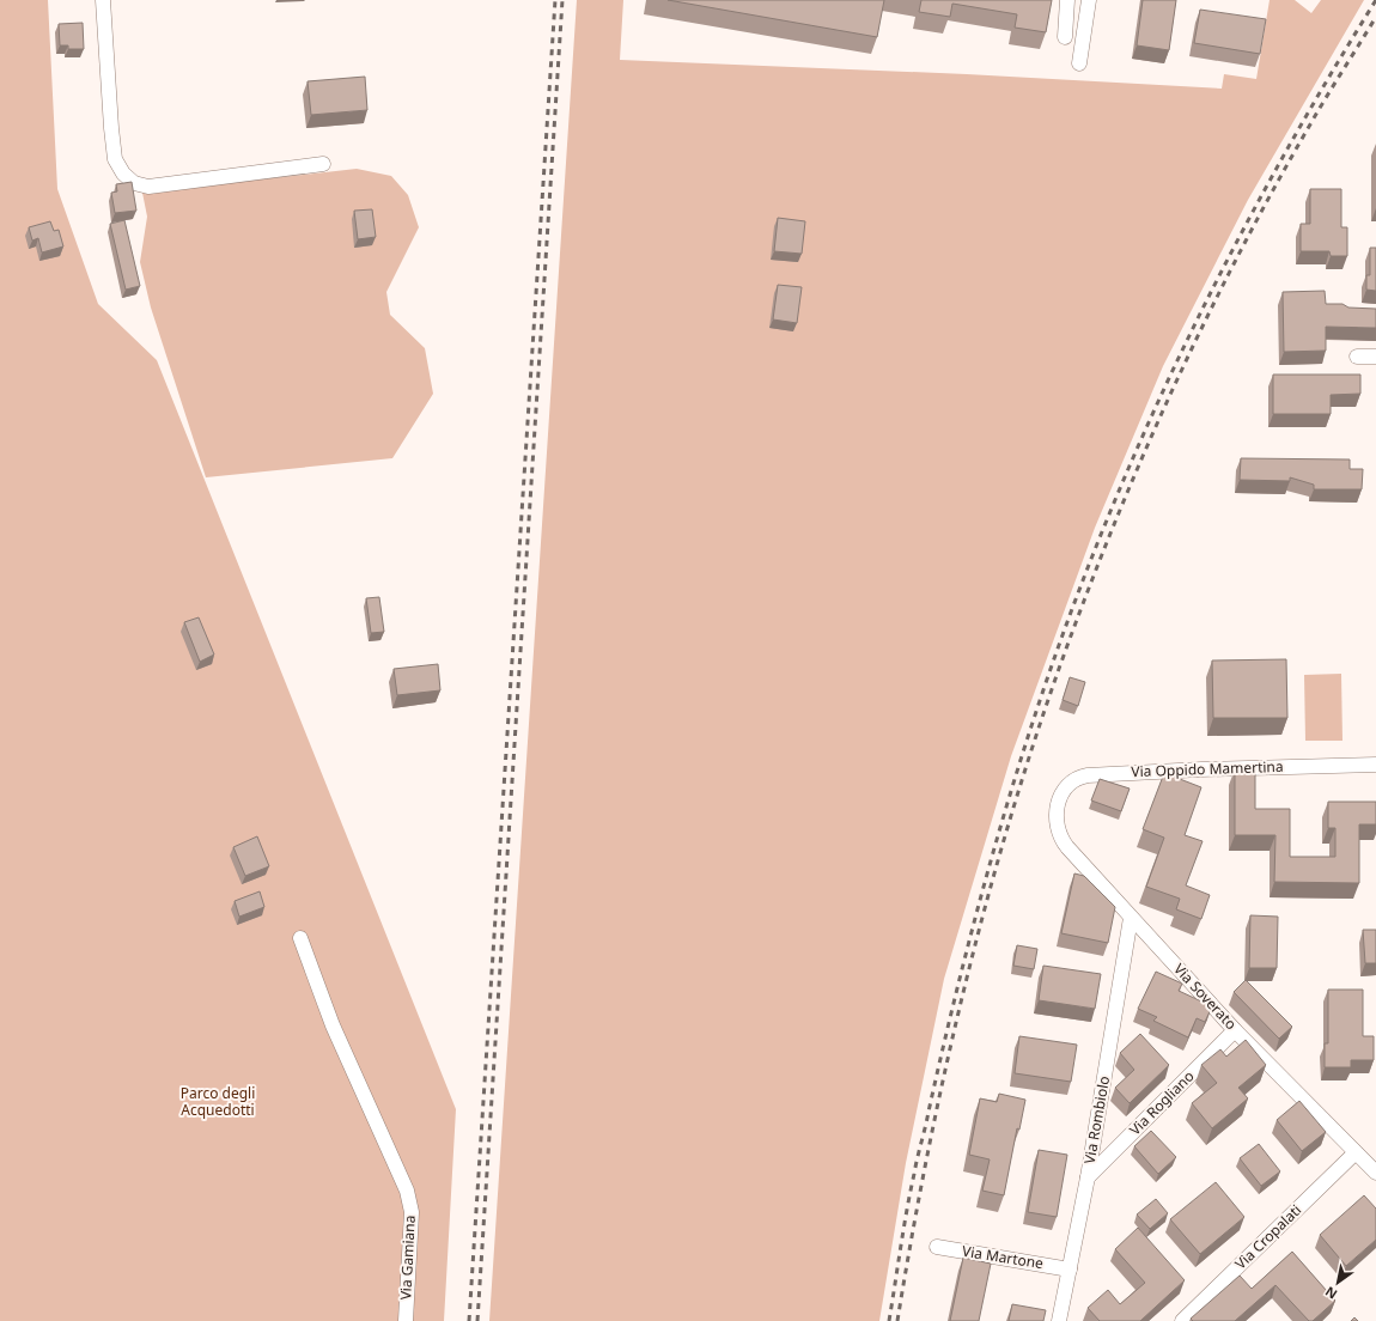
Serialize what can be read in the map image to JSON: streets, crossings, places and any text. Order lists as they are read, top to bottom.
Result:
{
  "streets": {
    "street": [
      "Via Oppido Mamertina",
      "Via Soverato",
      "Via Rogliano",
      "Via Rombiolo",
      "Via Cropalati",
      "Via Gamiana",
      "Via Martone"
    ]
  },
  "crossings": [
    ["Via Oppido Mamertina", "Via Soverato"],
    ["Via Soverato", "Via Rogliano"],
    ["Via Soverato", "Via Rombiolo"],
    ["Via Soverato", "Via Cropalati"],
    ["Via Rogliano", "Via Rombiolo"],
    ["Via Rombiolo", "Via Martone"]
  ],
  "parks": ["Parco degli Acquedotti"],
  "north": "bottom left"
}
